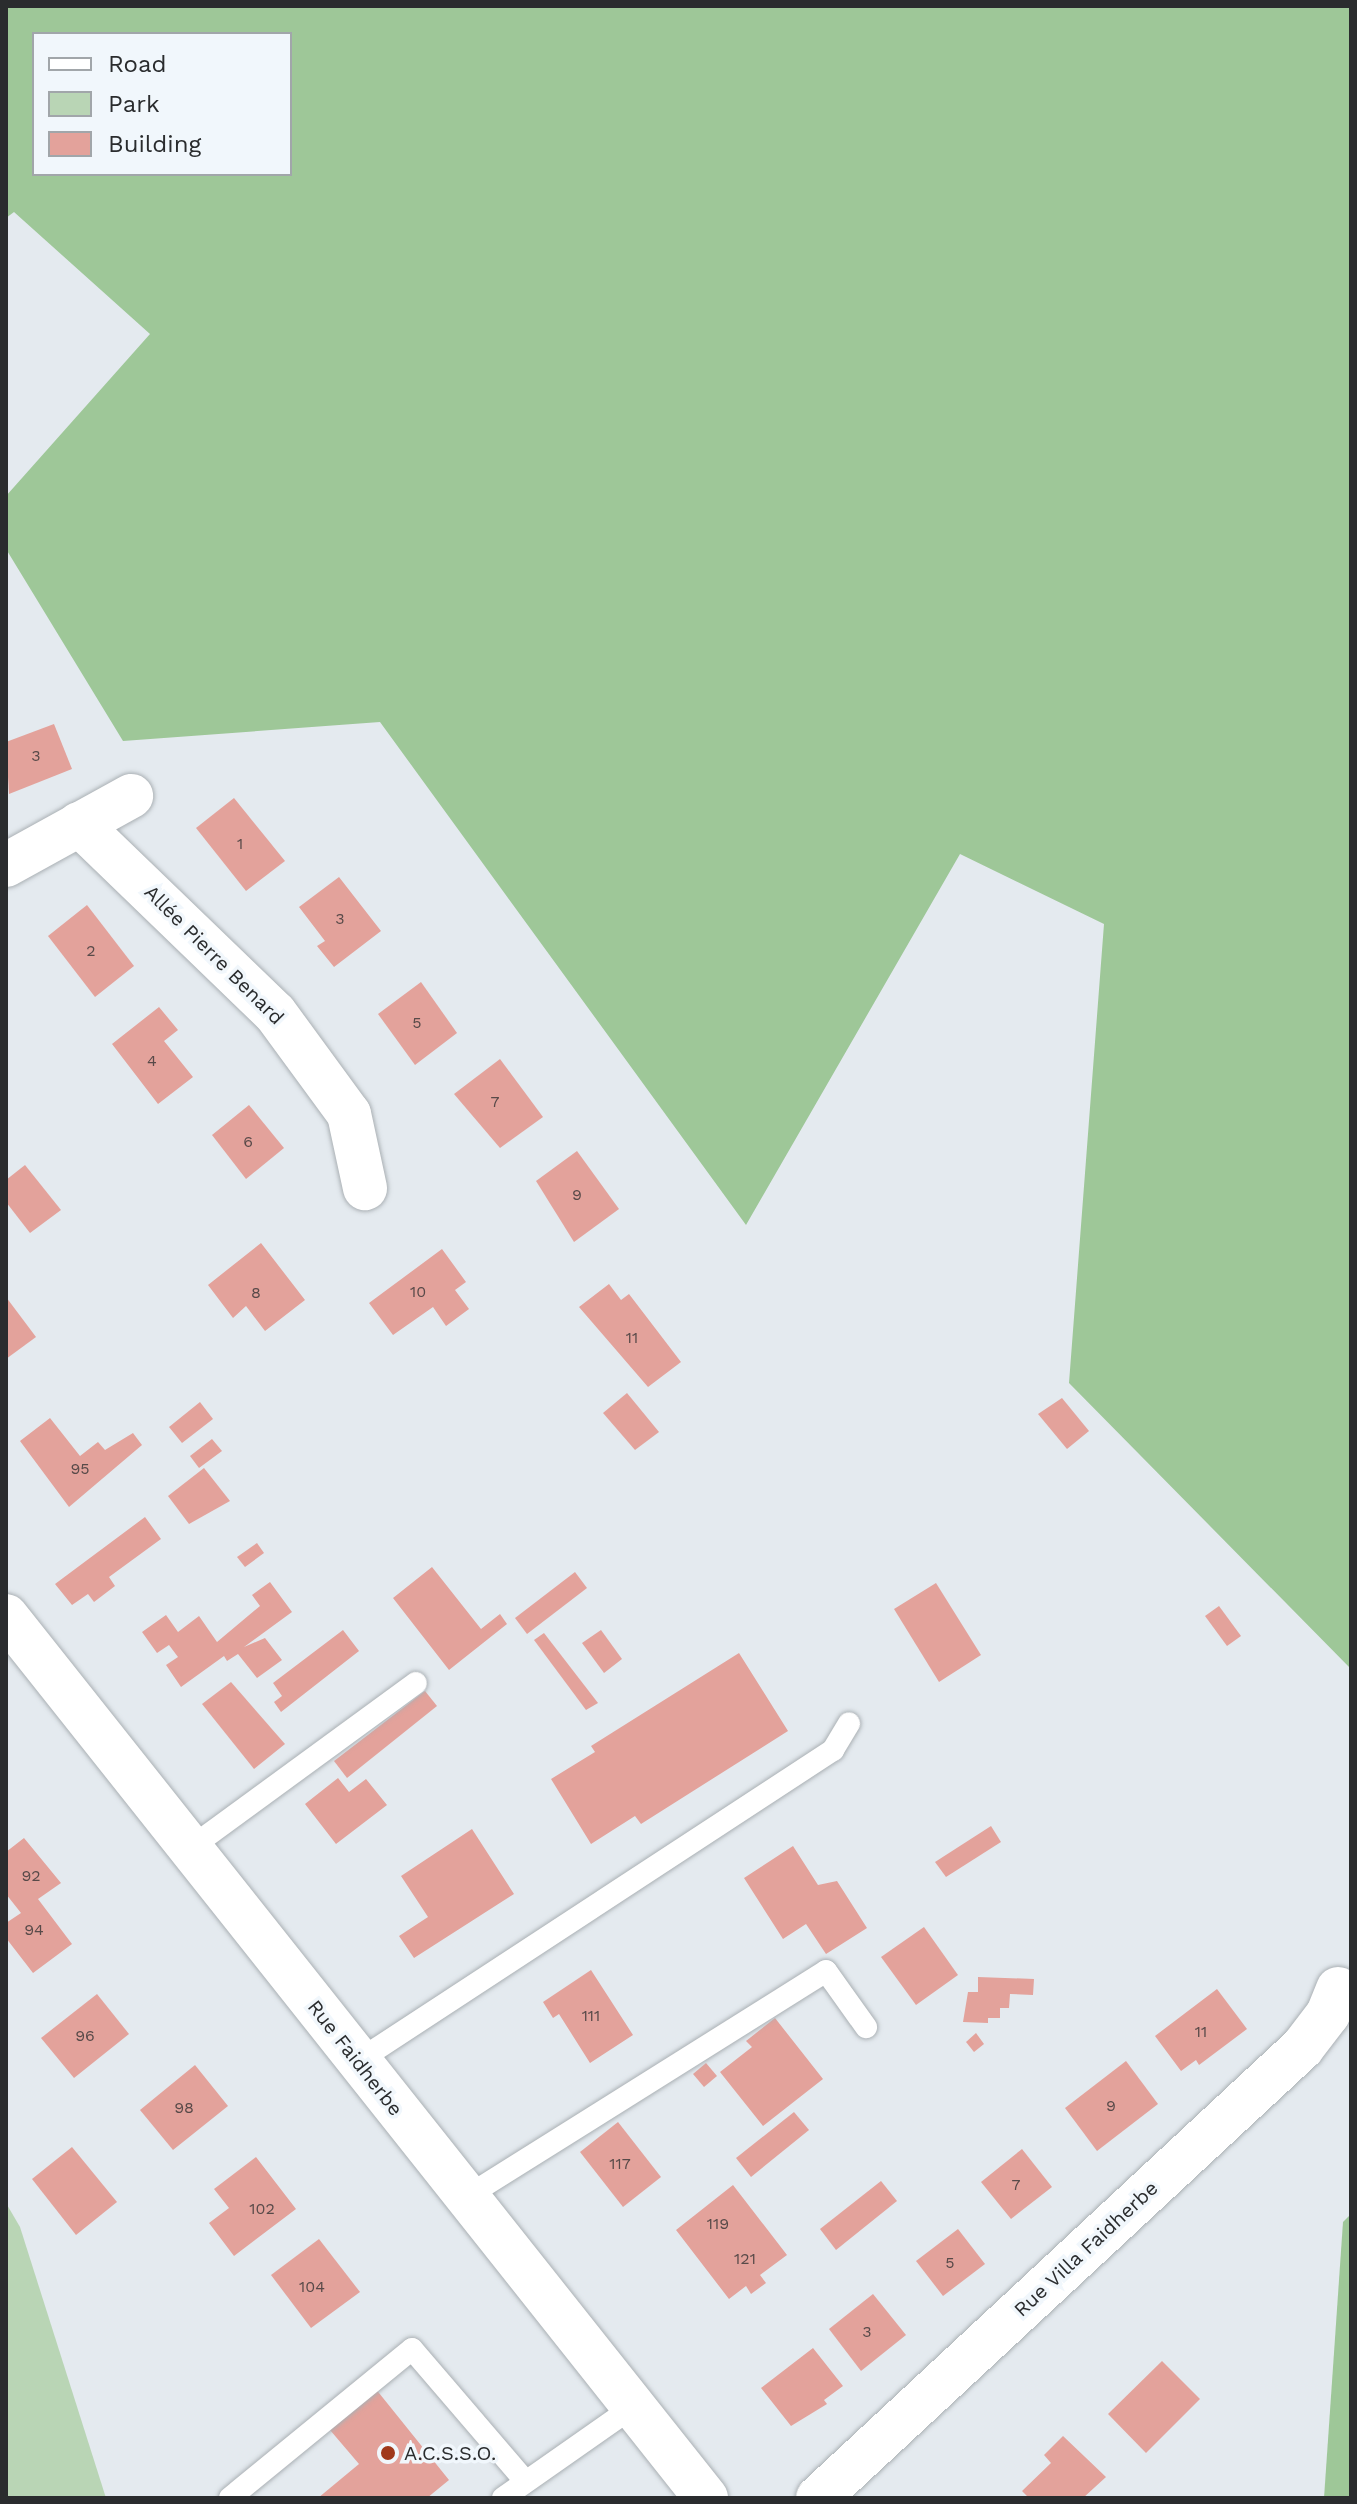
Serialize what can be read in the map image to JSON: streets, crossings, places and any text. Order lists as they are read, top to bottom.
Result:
{
  "streets": {
    "street": ["Allée Pierre Benard", "Rue Faidherbe", "Rue Villa Faidherbe"]
  },
  "places": ["A.C.S.S.O."],
  "house_numbers": [
    "3",
    "1",
    "3",
    "2",
    "5",
    "4",
    "7",
    "6",
    "9",
    "10",
    "8",
    "11",
    "95",
    "92",
    "94",
    "111",
    "11",
    "96",
    "9",
    "98",
    "117",
    "7",
    "102",
    "119",
    "121",
    "5",
    "104",
    "3"
  ],
  "legend": ["Road", "Park", "Building"]
}
